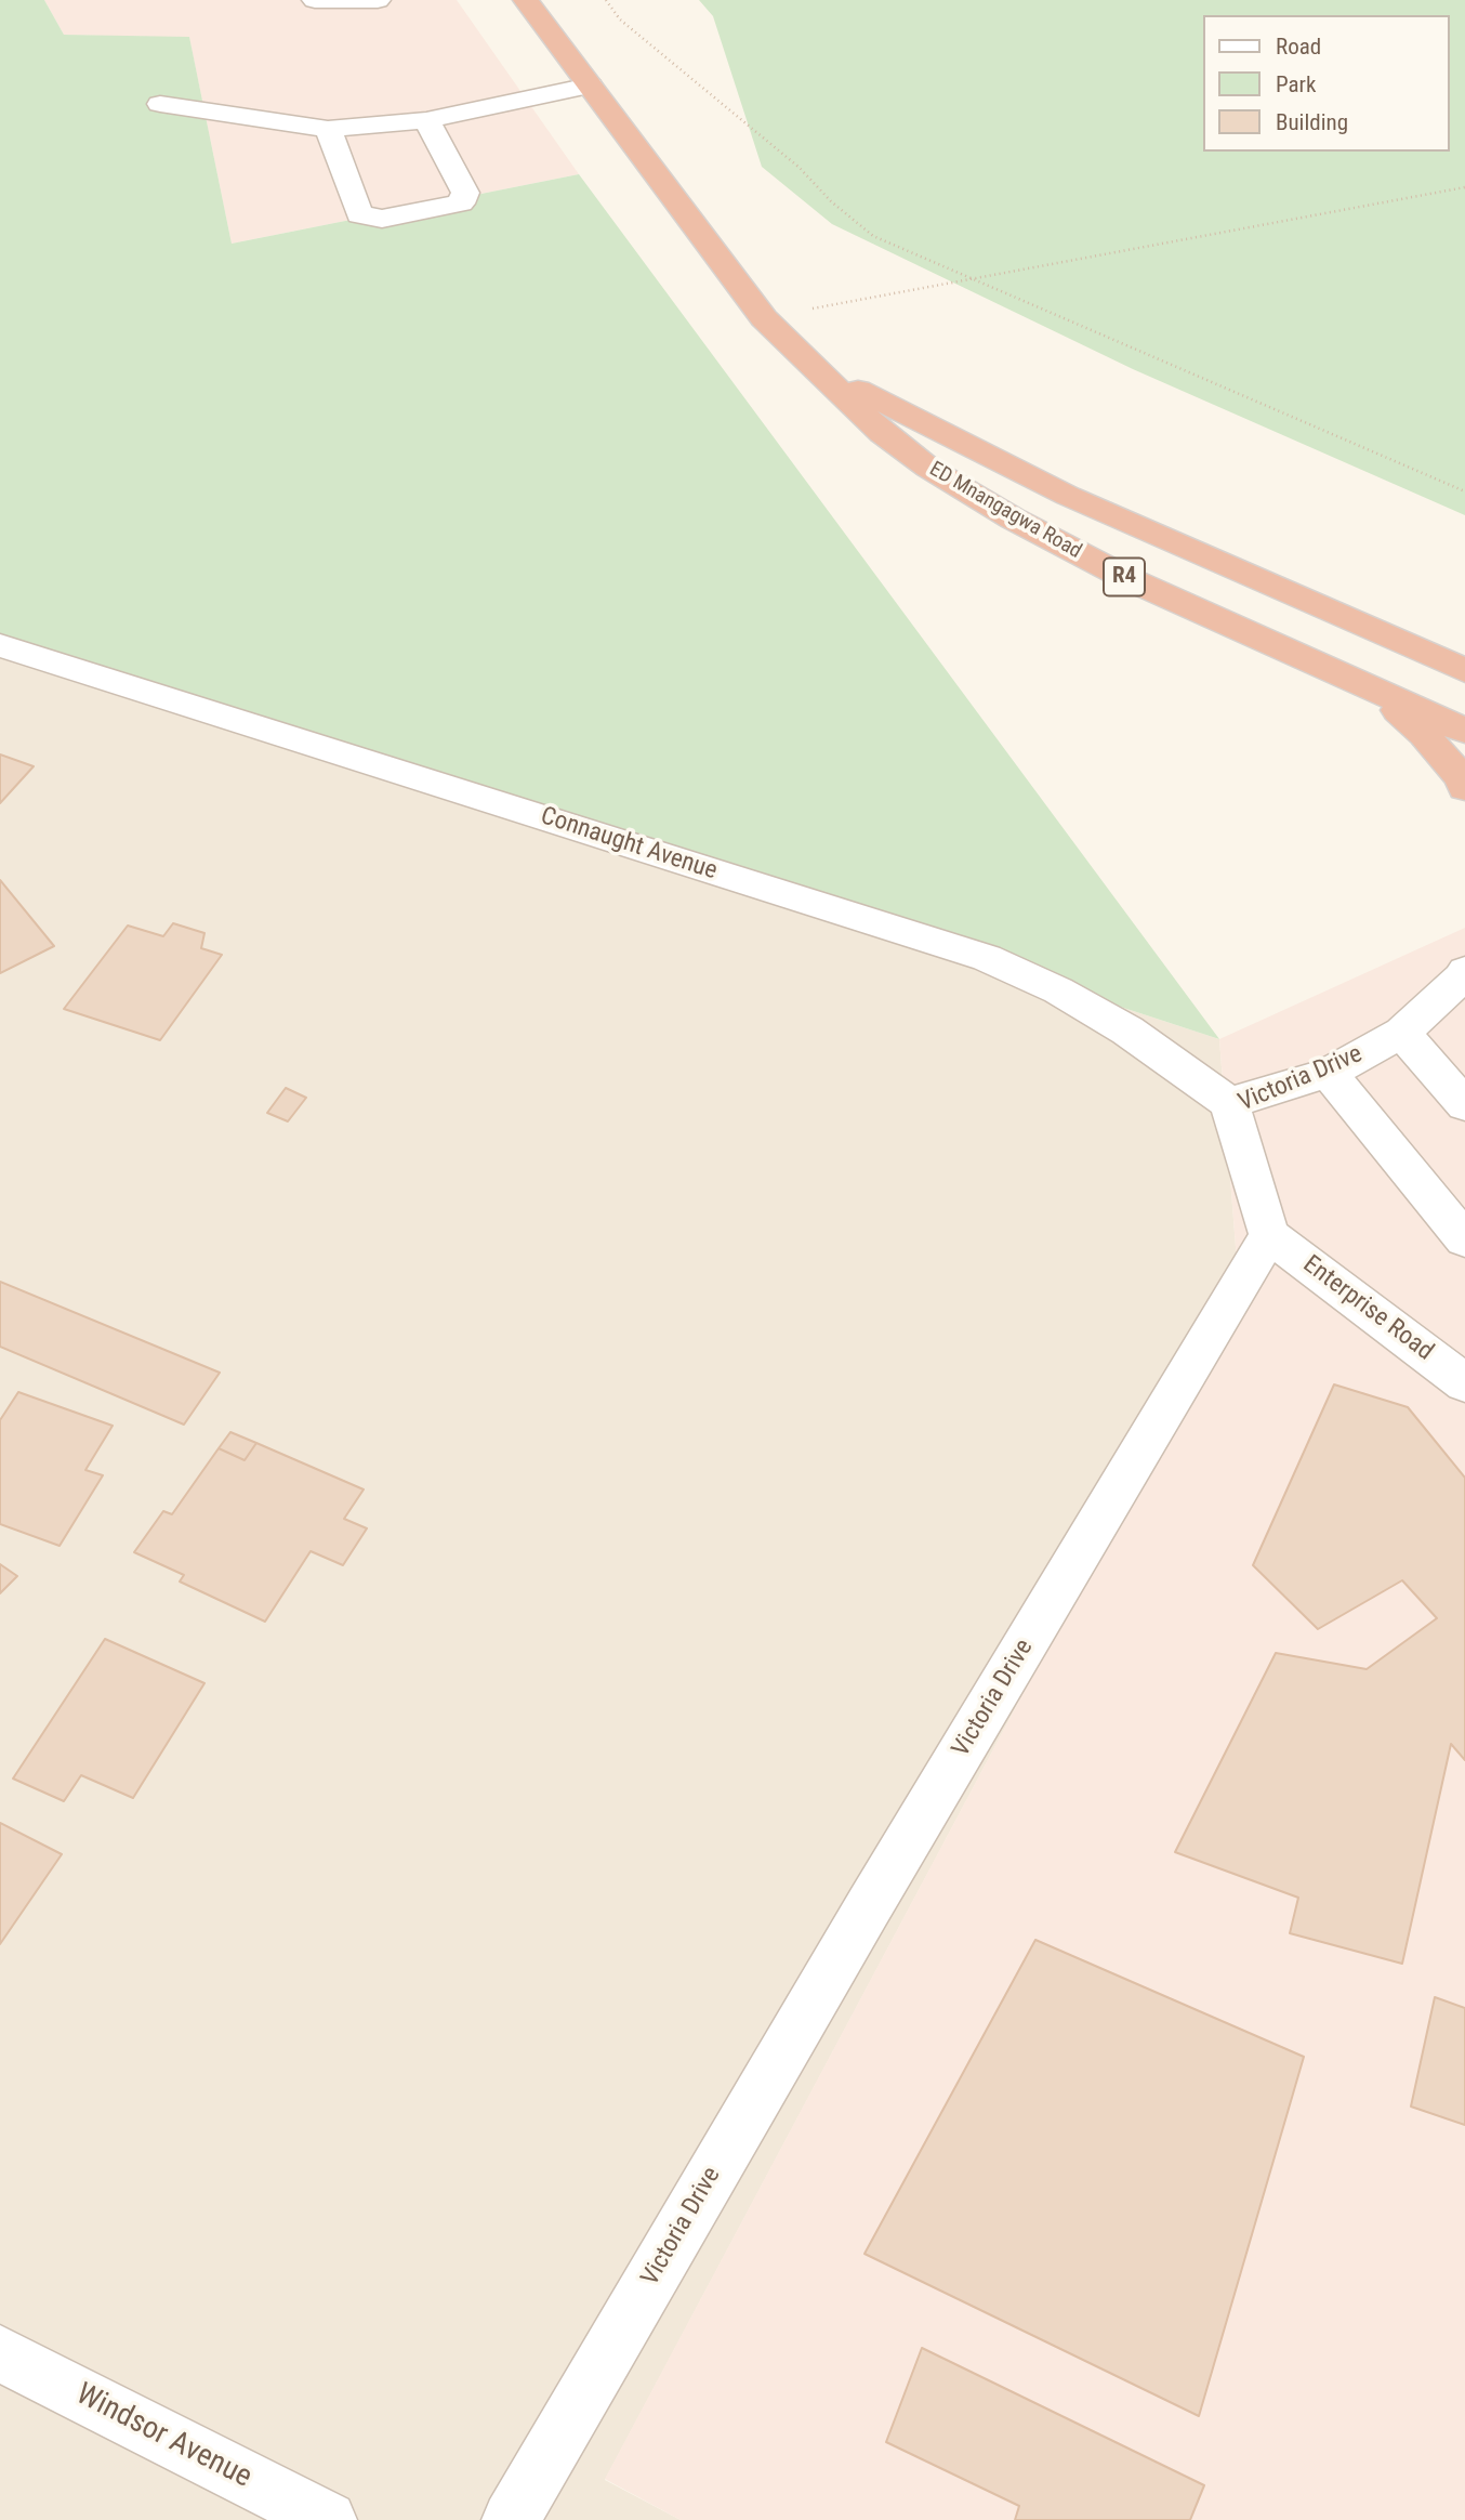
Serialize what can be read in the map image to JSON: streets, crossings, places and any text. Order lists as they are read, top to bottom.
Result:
{
  "streets": {
    "highway": ["ED Mnangagwa Road", "R4"],
    "street": [
      "Connaught Avenue",
      "Victoria Drive",
      "Enterprise Road",
      "Windsor Avenue"
    ]
  },
  "crossings": [
    ["Connaught Avenue", "Victoria Drive"],
    ["Victoria Drive", "Enterprise Road"]
  ],
  "legend": ["Road", "Park", "Building"]
}
